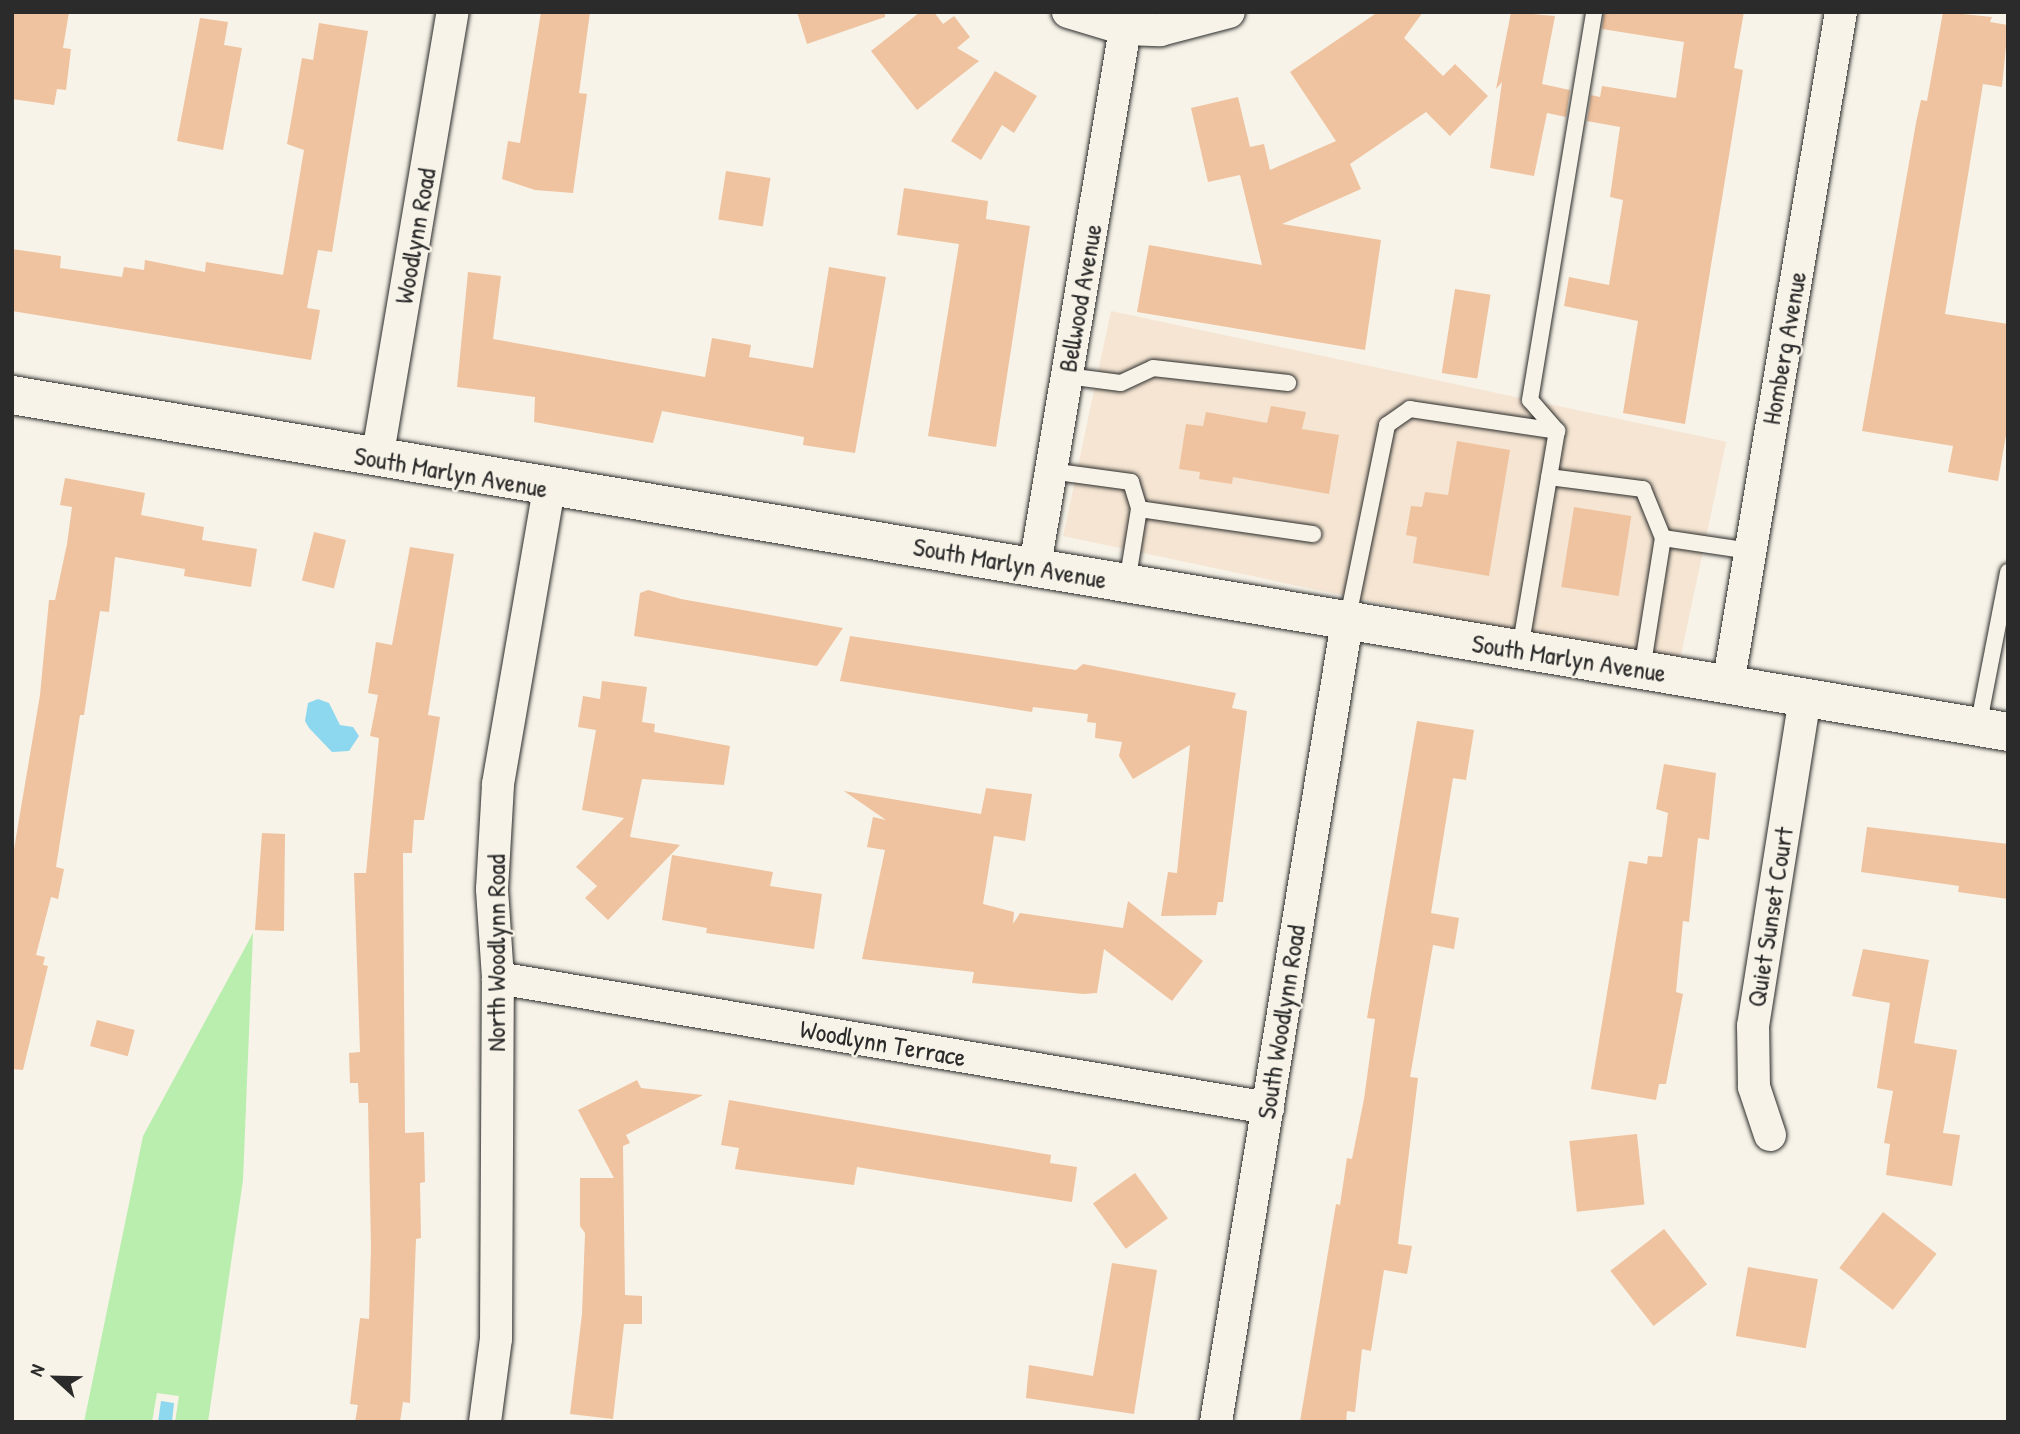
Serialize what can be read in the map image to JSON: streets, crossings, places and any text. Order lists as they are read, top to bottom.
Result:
{
  "streets": {
    "street": [
      "Woodlynn Road",
      "Bellwood Avenue",
      "Homberg Avenue",
      "South Marlyn Avenue",
      "Quiet Sunset Court",
      "North Woodlynn Road",
      "South Woodlynn Road",
      "Woodlynn Terrace"
    ]
  },
  "crossings": [
    ["Woodlynn Road", "South Marlyn Avenue"],
    ["Bellwood Avenue", "South Marlyn Avenue"],
    ["Homberg Avenue", "South Marlyn Avenue"],
    ["South Marlyn Avenue", "Quiet Sunset Court"],
    ["South Marlyn Avenue", "North Woodlynn Road"],
    ["South Marlyn Avenue", "South Woodlynn Road"],
    ["North Woodlynn Road", "Woodlynn Terrace"],
    ["South Woodlynn Road", "Woodlynn Terrace"]
  ],
  "north": "left"
}
